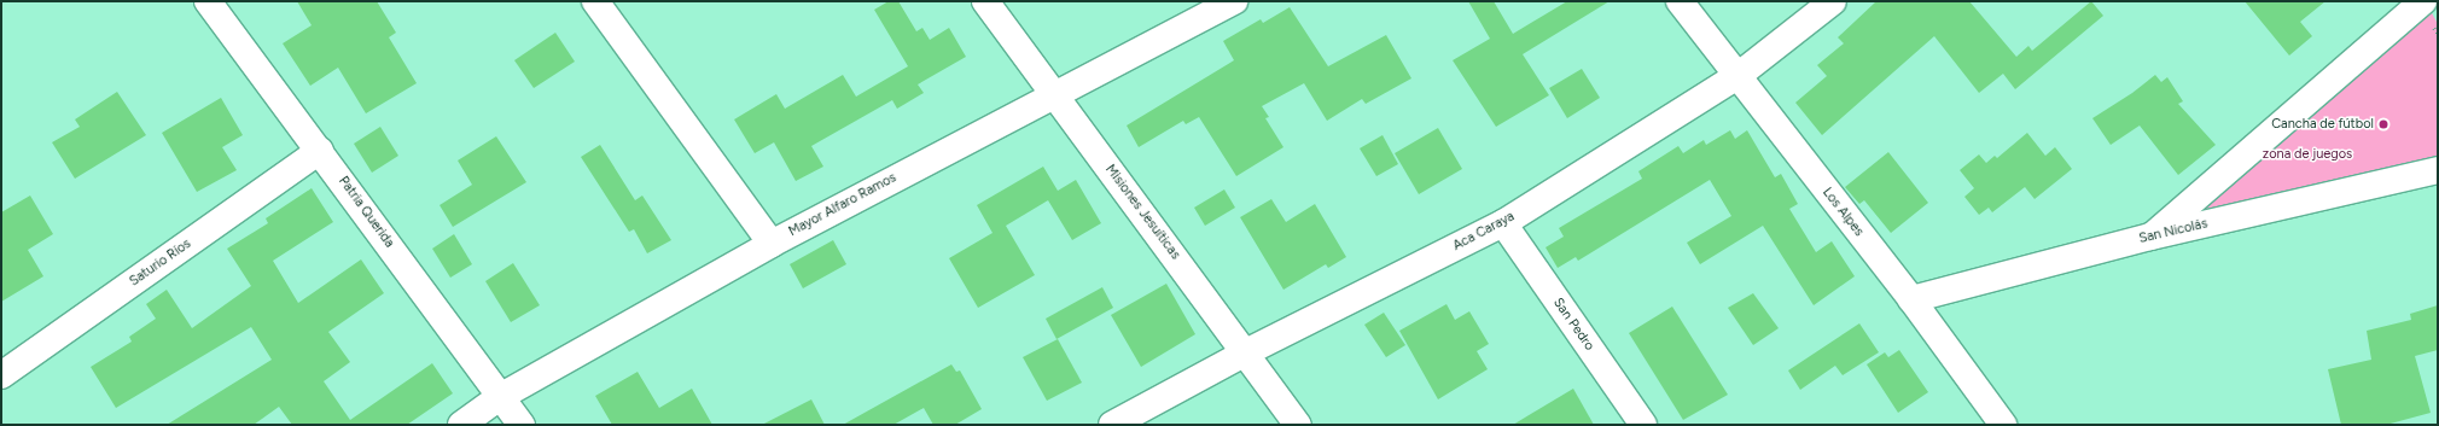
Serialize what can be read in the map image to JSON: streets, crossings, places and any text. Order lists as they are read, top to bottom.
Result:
{
  "streets": {
    "street": [
      "Mayor Alfaro Ramos",
      "Patria Querida",
      "Misiones Jesuíticas",
      "Los Alpes",
      "Aca Caraya",
      "San Nicolás",
      "Saturio Ríos",
      "San Pedro"
    ]
  },
  "crossings": [
    ["Mayor Alfaro Ramos", "Patria Querida"],
    ["Mayor Alfaro Ramos", "Misiones Jesuíticas"],
    ["Patria Querida", "Saturio Ríos"],
    ["Misiones Jesuíticas", "Aca Caraya"],
    ["Los Alpes", "Aca Caraya"],
    ["Los Alpes", "San Nicolás"],
    ["Aca Caraya", "San Pedro"]
  ],
  "parks": ["zona de juegos"],
  "places": ["Cancha de fútbol"]
}
